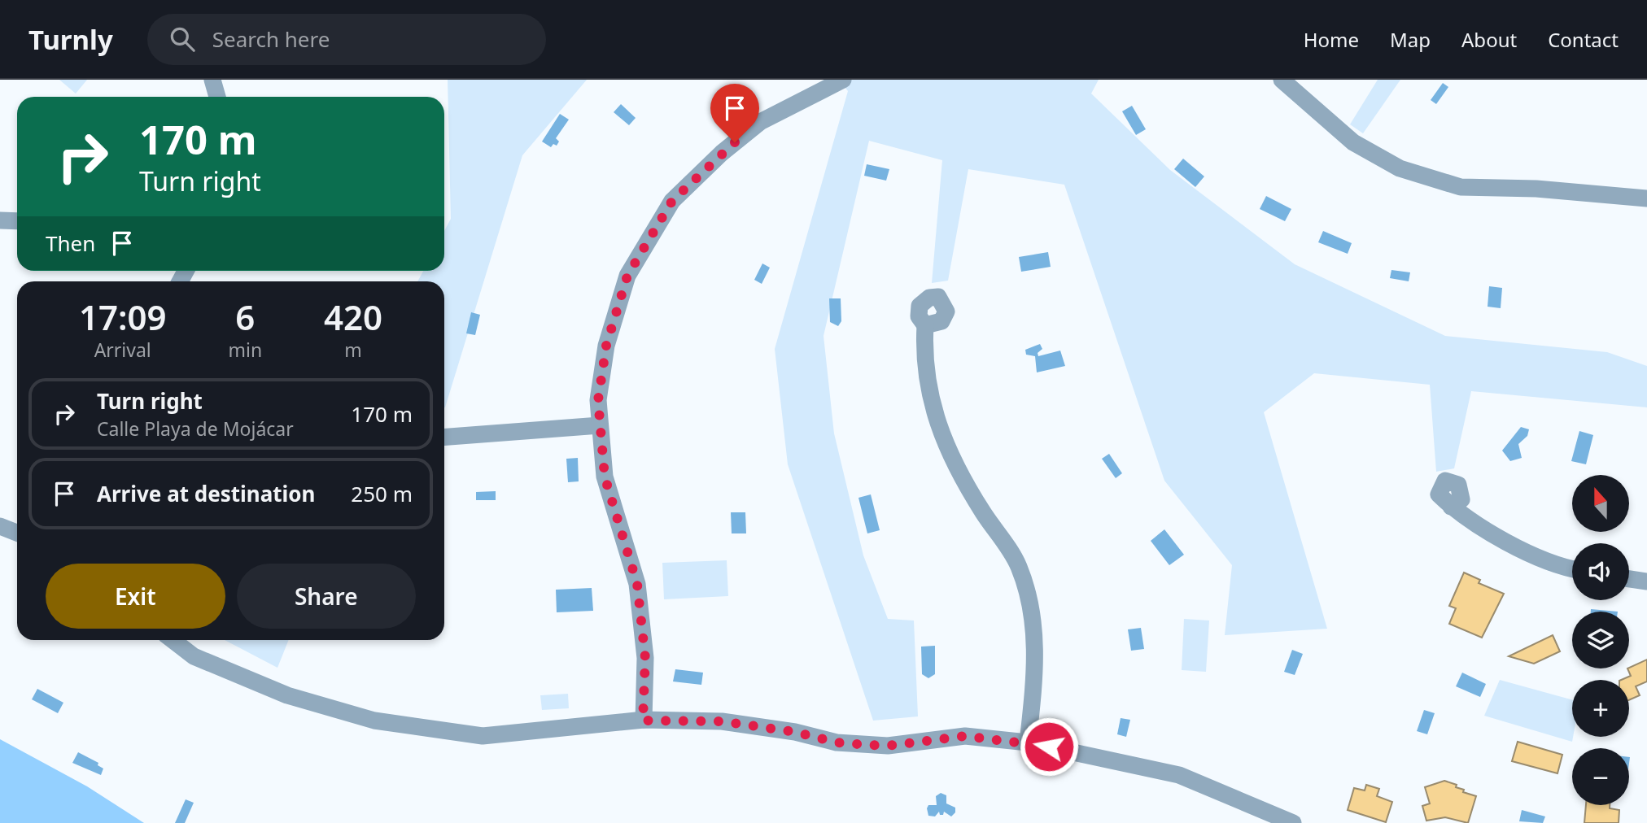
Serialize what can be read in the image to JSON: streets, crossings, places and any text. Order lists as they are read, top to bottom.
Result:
{
  "north": "top",
  "page": {
    "header": "Turnly",
    "search": "Search here",
    "nav": [
      "Home",
      "Map",
      "About",
      "Contact"
    ],
    "turn": ["170 m", "Turn right"],
    "then": "Then",
    "eta": [
      "17:09",
      "Arrival",
      "6",
      "min",
      "420",
      "m"
    ],
    "list": [
      {
        "name": "Turn right",
        "note": "Calle Playa de Mojácar",
        "value": "170 m"
      },
      {
        "name": "Arrive at destination",
        "value": "250 m"
      }
    ],
    "map_buttons": ["+", "−"],
    "buttons": ["Exit", "Share"]
  }
}
